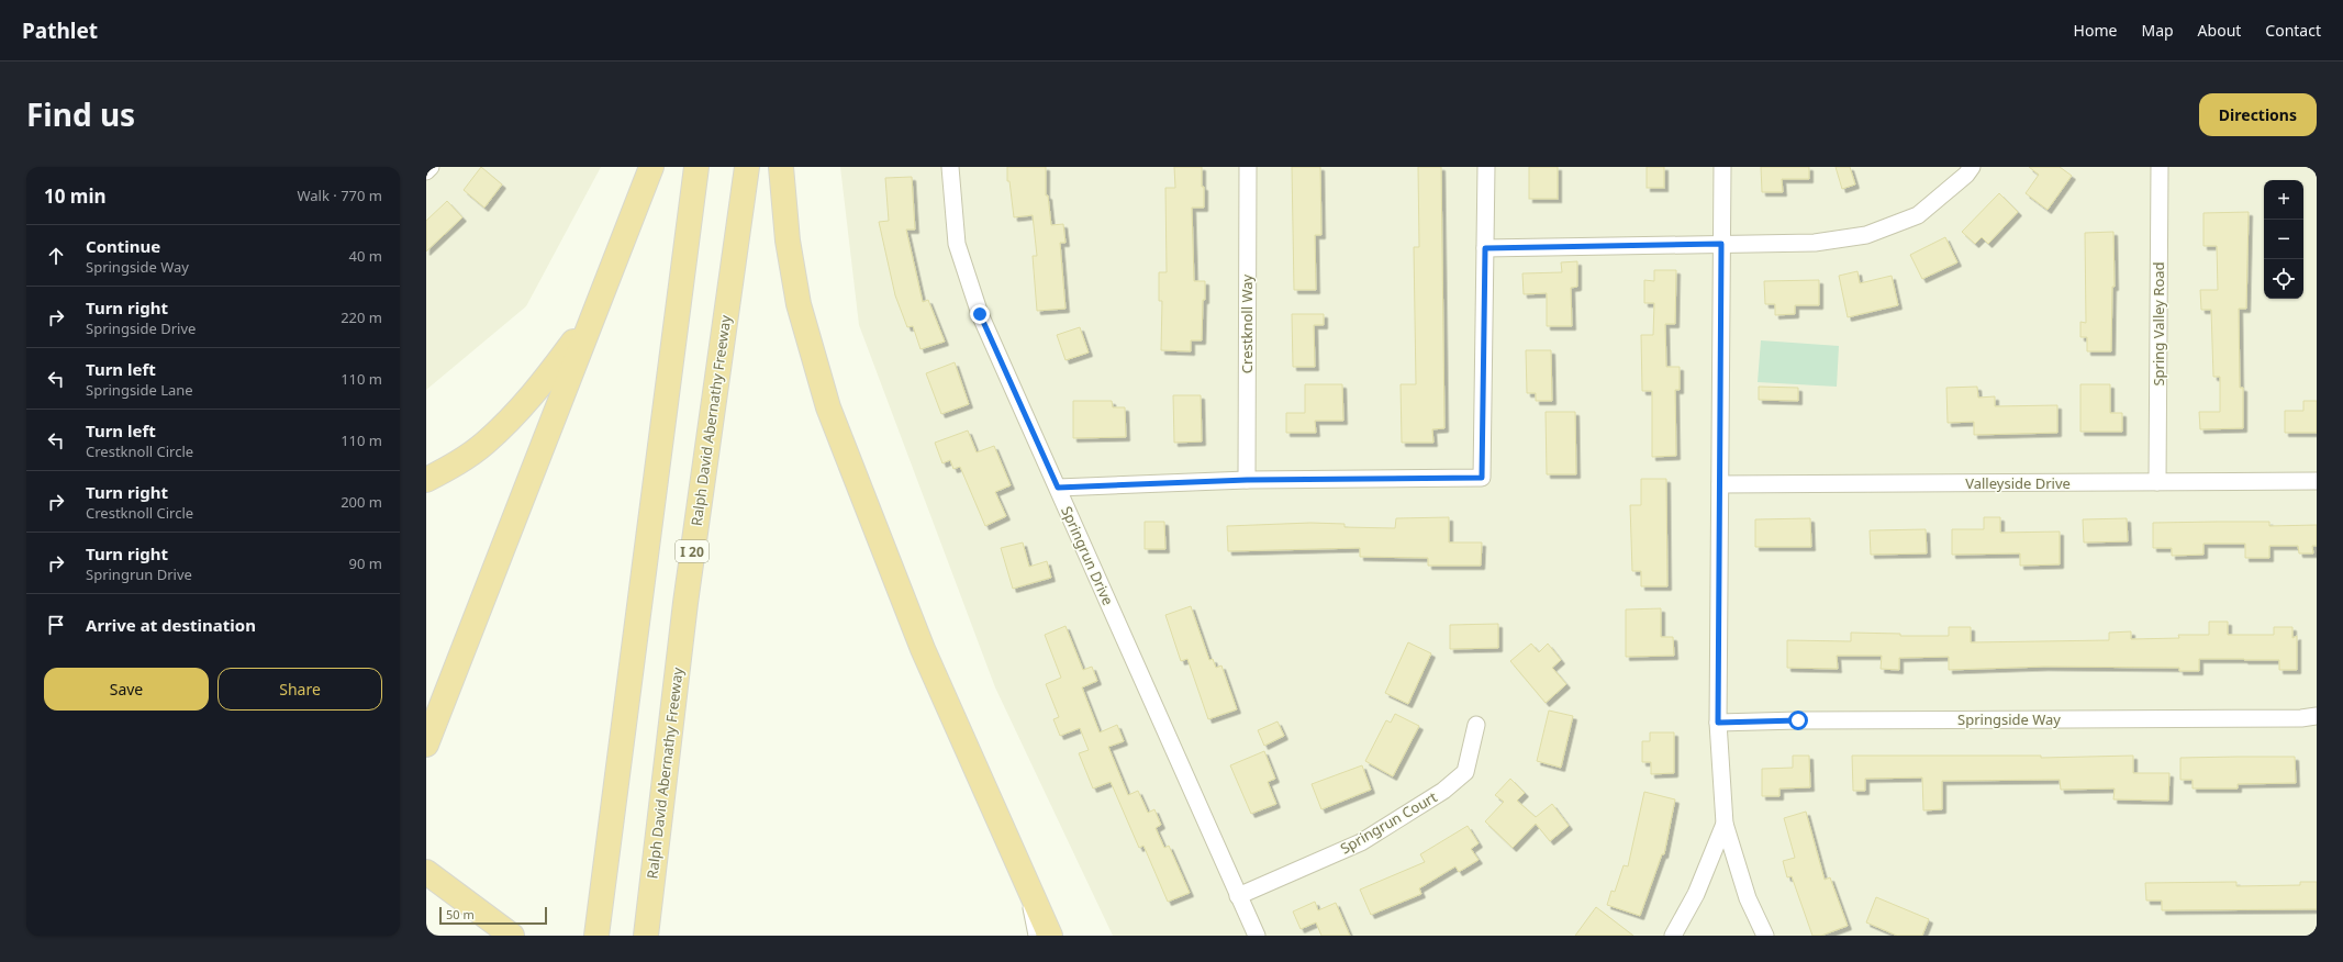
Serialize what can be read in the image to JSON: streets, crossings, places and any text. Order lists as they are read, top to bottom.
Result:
{
  "streets": {
    "highway": ["Ralph David Abernathy Freeway", "I 20"],
    "street": [
      "Crestknoll Way",
      "Spring Valley Road",
      "Valleyside Drive",
      "Springrun Drive",
      "Springside Way",
      "Springrun Court"
    ]
  },
  "crossings": [
    ["Spring Valley Road", "Valleyside Drive"],
    ["Springrun Drive", "Springrun Court"]
  ],
  "scale_bar": "50 m",
  "page": {
    "header": "Pathlet",
    "nav": [
      "Home",
      "Map",
      "About",
      "Contact"
    ],
    "title": "Find us",
    "buttons": [
      "Directions",
      ["Save", "Share"]
    ],
    "heading": ["10 min", "Walk · 770 m"],
    "map_buttons": ["+", "−"],
    "list": [
      ["Continue", "Springside Way", "40 m"],
      ["Turn right", "Springside Drive", "220 m"],
      ["Turn left", "Springside Lane", "110 m"],
      ["Turn left", "Crestknoll Circle", "110 m"],
      ["Turn right", "Crestknoll Circle", "200 m"],
      ["Turn right", "Springrun Drive", "90 m"],
      "Arrive at destination"
    ],
    "scale": "50 m"
  }
}
